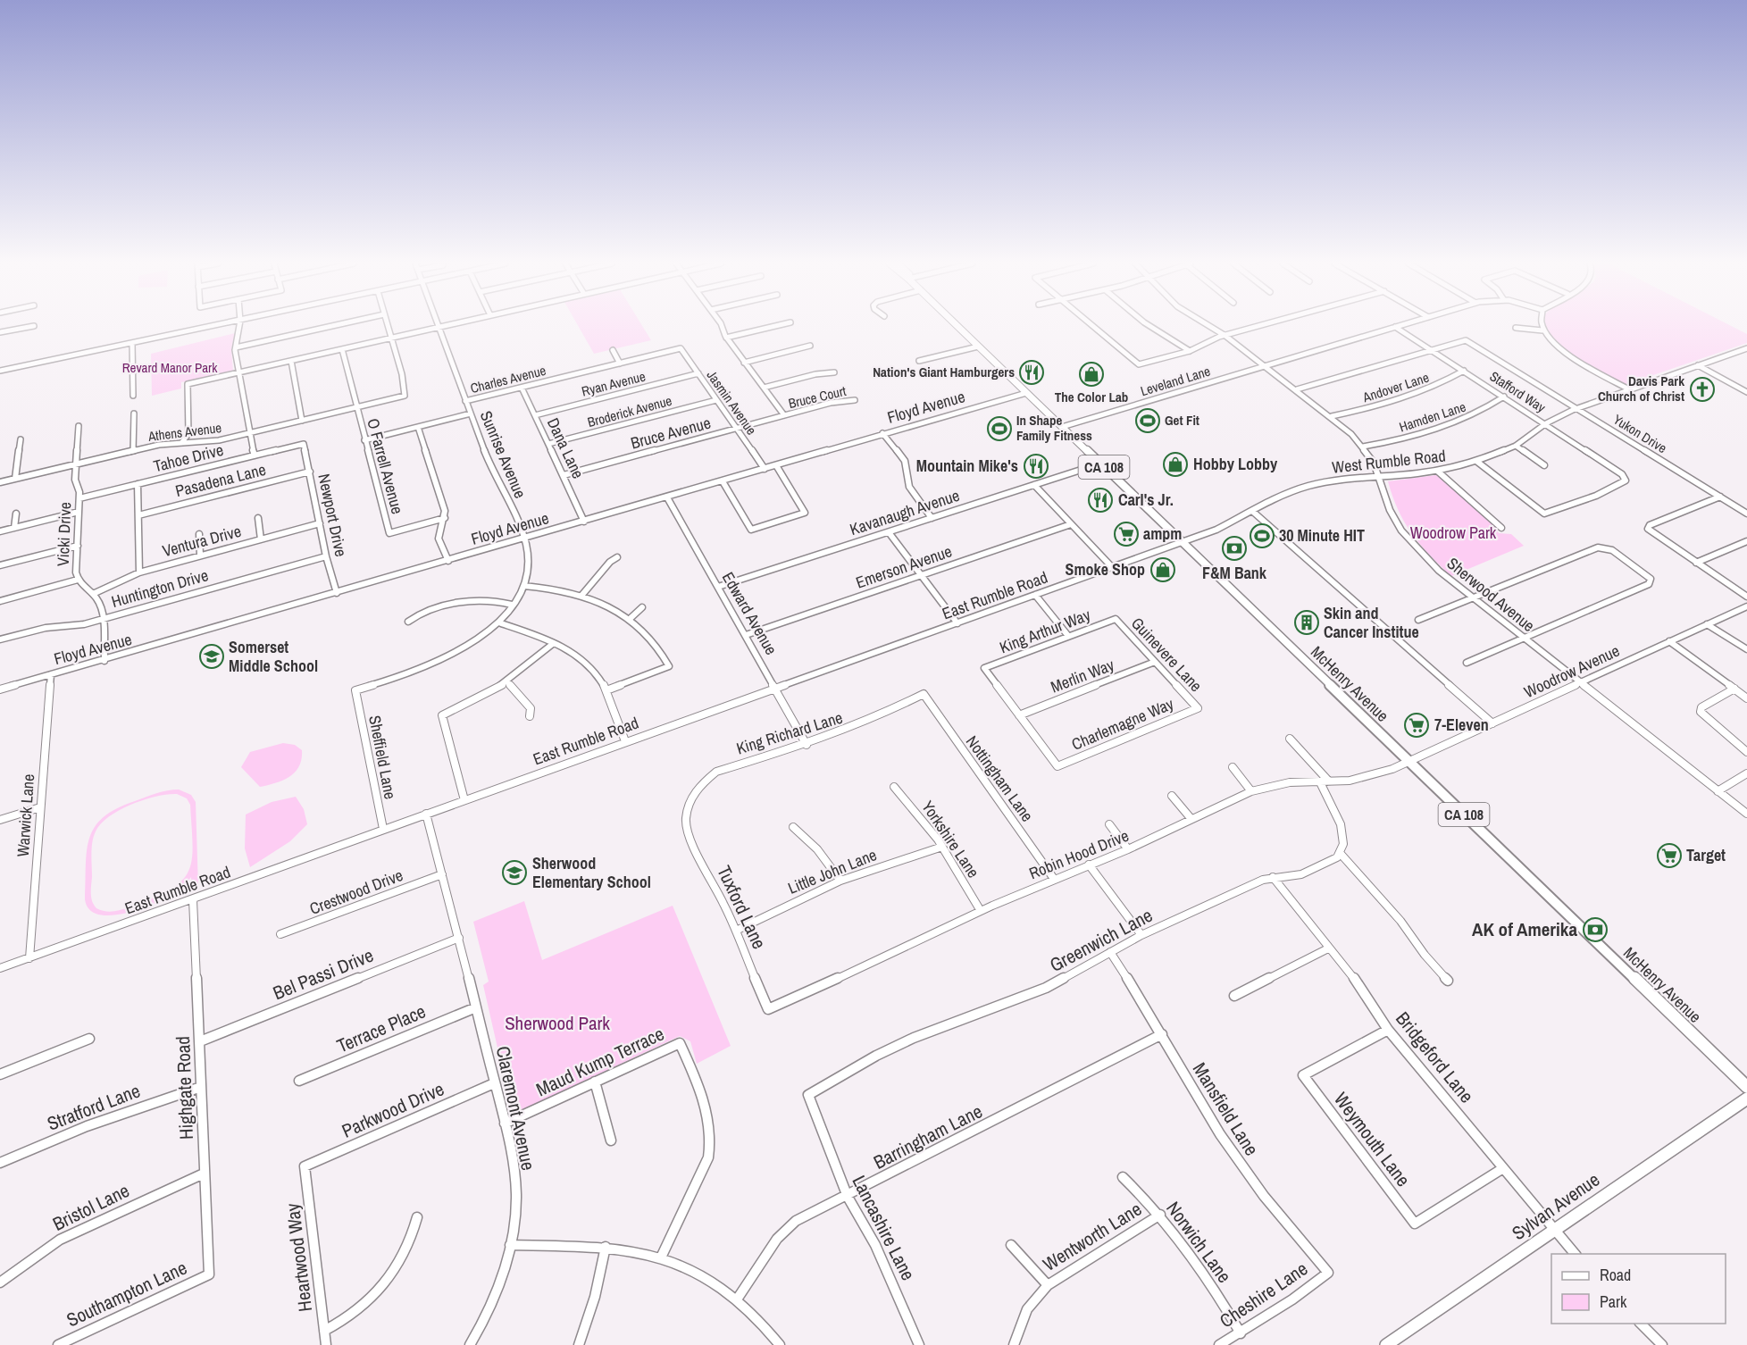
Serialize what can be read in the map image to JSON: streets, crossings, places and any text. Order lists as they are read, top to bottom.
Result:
{
  "streets": {
    "main road": ["CA 108", "McHenry Avenue", "Sylvan Avenue"],
    "street": [
      "Charles Avenue",
      "Leveland Lane",
      "Ryan Avenue",
      "Andover Lane",
      "Stafford Way",
      "Bruce Court",
      "Jasmin Avenue",
      "Floyd Avenue",
      "Broderick Avenue",
      "Hamden Lane",
      "Athens Avenue",
      "Bruce Avenue",
      "Yukon Drive",
      "Dana Lane",
      "Sunrise Avenue",
      "Tahoe Drive",
      "West Rumble Road",
      "O Farrell Avenue",
      "Pasadena Lane",
      "Kavanaugh Avenue",
      "Newport Drive",
      "Vicki Drive",
      "Ventura Drive",
      "Emerson Avenue",
      "Huntington Drive",
      "Sherwood Avenue",
      "East Rumble Road",
      "Edward Avenue",
      "King Arthur Way",
      "Guinevere Lane",
      "Woodrow Avenue",
      "Merlin Way",
      "Charlemagne Way",
      "King Richard Lane",
      "Sheffield Lane",
      "Nottingham Lane",
      "Warwick Lane",
      "Yorkshire Lane",
      "Robin Hood Drive",
      "Little John Lane",
      "Crestwood Drive",
      "Tuxford Lane",
      "Greenwich Lane",
      "Bel Passi Drive",
      "Terrace Place",
      "Bridgeford Lane",
      "Maud Kump Terrace",
      "Highgate Road",
      "Stratford Lane",
      "Claremont Avenue",
      "Mansfield Lane",
      "Parkwood Drive",
      "Barringham Lane",
      "Weymouth Lane",
      "Bristol Lane",
      "Lancashire Lane",
      "Wentworth Lane",
      "Norwich Lane",
      "Heartwood Way",
      "Southampton Lane",
      "Cheshire Lane"
    ]
  },
  "crossings": [
    ["Charles Avenue", "Jasmin Avenue"],
    ["Charles Avenue", "Dana Lane"],
    ["Charles Avenue", "Sunrise Avenue"],
    ["Charles Avenue", "O Farrell Avenue"],
    ["Leveland Lane", "Stafford Way"],
    ["Leveland Lane", "Sherwood Avenue"],
    ["Leveland Lane", "McHenry Avenue"],
    ["Ryan Avenue", "Jasmin Avenue"],
    ["Ryan Avenue", "Dana Lane"],
    ["Andover Lane", "Stafford Way"],
    ["Andover Lane", "Sherwood Avenue"],
    ["Stafford Way", "Hamden Lane"],
    ["Stafford Way", "Yukon Drive"],
    ["Stafford Way", "West Rumble Road"],
    ["Bruce Court", "Bruce Avenue"],
    ["Jasmin Avenue", "Floyd Avenue"],
    ["Jasmin Avenue", "Broderick Avenue"],
    ["Jasmin Avenue", "Bruce Avenue"],
    ["Floyd Avenue", "Dana Lane"],
    ["Floyd Avenue", "Sunrise Avenue"],
    ["Floyd Avenue", "Newport Drive"],
    ["Floyd Avenue", "Vicki Drive"],
    ["Floyd Avenue", "Edward Avenue"],
    ["Floyd Avenue", "McHenry Avenue"],
    ["Floyd Avenue", "Warwick Lane"],
    ["Broderick Avenue", "Dana Lane"],
    ["Hamden Lane", "Sherwood Avenue"],
    ["Athens Avenue", "O Farrell Avenue"],
    ["Athens Avenue", "Vicki Drive"],
    ["Bruce Avenue", "Dana Lane"],
    ["Yukon Drive", "West Rumble Road"],
    ["Sunrise Avenue", "Sheffield Lane"],
    ["Tahoe Drive", "Newport Drive"],
    ["Tahoe Drive", "Vicki Drive"],
    ["West Rumble Road", "Sherwood Avenue"],
    ["West Rumble Road", "East Rumble Road"],
    ["West Rumble Road", "McHenry Avenue"],
    ["Pasadena Lane", "Newport Drive"],
    ["Kavanaugh Avenue", "Edward Avenue"],
    ["Kavanaugh Avenue", "McHenry Avenue"],
    ["Newport Drive", "Ventura Drive"],
    ["Newport Drive", "Huntington Drive"],
    ["Vicki Drive", "Ventura Drive"],
    ["Vicki Drive", "Huntington Drive"],
    ["Emerson Avenue", "Edward Avenue"],
    ["Sherwood Avenue", "Woodrow Avenue"],
    ["East Rumble Road", "Edward Avenue"],
    ["East Rumble Road", "McHenry Avenue"],
    ["East Rumble Road", "Sheffield Lane"],
    ["East Rumble Road", "Warwick Lane"],
    ["East Rumble Road", "Highgate Road"],
    ["East Rumble Road", "Claremont Avenue"],
    ["Edward Avenue", "King Richard Lane"],
    ["King Arthur Way", "Guinevere Lane"],
    ["King Arthur Way", "Merlin Way"],
    ["King Arthur Way", "Charlemagne Way"],
    ["Guinevere Lane", "Merlin Way"],
    ["Guinevere Lane", "Charlemagne Way"],
    ["Woodrow Avenue", "McHenry Avenue"],
    ["Woodrow Avenue", "Robin Hood Drive"],
    ["Merlin Way", "Charlemagne Way"],
    ["McHenry Avenue", "Robin Hood Drive"],
    ["King Richard Lane", "Nottingham Lane"],
    ["King Richard Lane", "Tuxford Lane"],
    ["Nottingham Lane", "Robin Hood Drive"],
    ["Yorkshire Lane", "Robin Hood Drive"],
    ["Yorkshire Lane", "Little John Lane"],
    ["Robin Hood Drive", "Tuxford Lane"],
    ["Little John Lane", "Tuxford Lane"],
    ["Crestwood Drive", "Claremont Avenue"],
    ["Greenwich Lane", "Bridgeford Lane"],
    ["Greenwich Lane", "Mansfield Lane"],
    ["Greenwich Lane", "Lancashire Lane"],
    ["Bel Passi Drive", "Highgate Road"],
    ["Bel Passi Drive", "Claremont Avenue"],
    ["Terrace Place", "Claremont Avenue"],
    ["Bridgeford Lane", "Weymouth Lane"],
    ["Bridgeford Lane", "Sylvan Avenue"],
    ["Maud Kump Terrace", "Claremont Avenue"],
    ["Highgate Road", "Stratford Lane"],
    ["Highgate Road", "Bristol Lane"],
    ["Highgate Road", "Southampton Lane"],
    ["Claremont Avenue", "Parkwood Drive"],
    ["Mansfield Lane", "Barringham Lane"],
    ["Mansfield Lane", "Cheshire Lane"],
    ["Parkwood Drive", "Heartwood Way"],
    ["Barringham Lane", "Lancashire Lane"],
    ["Wentworth Lane", "Norwich Lane"],
    ["Norwich Lane", "Cheshire Lane"]
  ],
  "parks": ["Revard Manor Park", "Woodrow Park", "Sherwood Park"],
  "places": {
    "restaurant": ["Nation's Giant Hamburgers", "Mountain Mike's", "Carl's Jr."],
    "shop": ["The Color Lab", "Hobby Lobby", "Smoke Shop"],
    "church": ["Davis Park Church of Christ"],
    "sports": ["Get Fit", "In Shape Family Fitness", "30 Minute HIT"],
    "supermarket": ["ampm", "7-Eleven", "Target"],
    "bank": ["F&M Bank", "AK of Amerika"],
    "building": ["Skin and Cancer Institue"],
    "school or university": ["Somerset Middle School", "Sherwood Elementary School"]
  },
  "legend": ["Road", "Park"]
}
